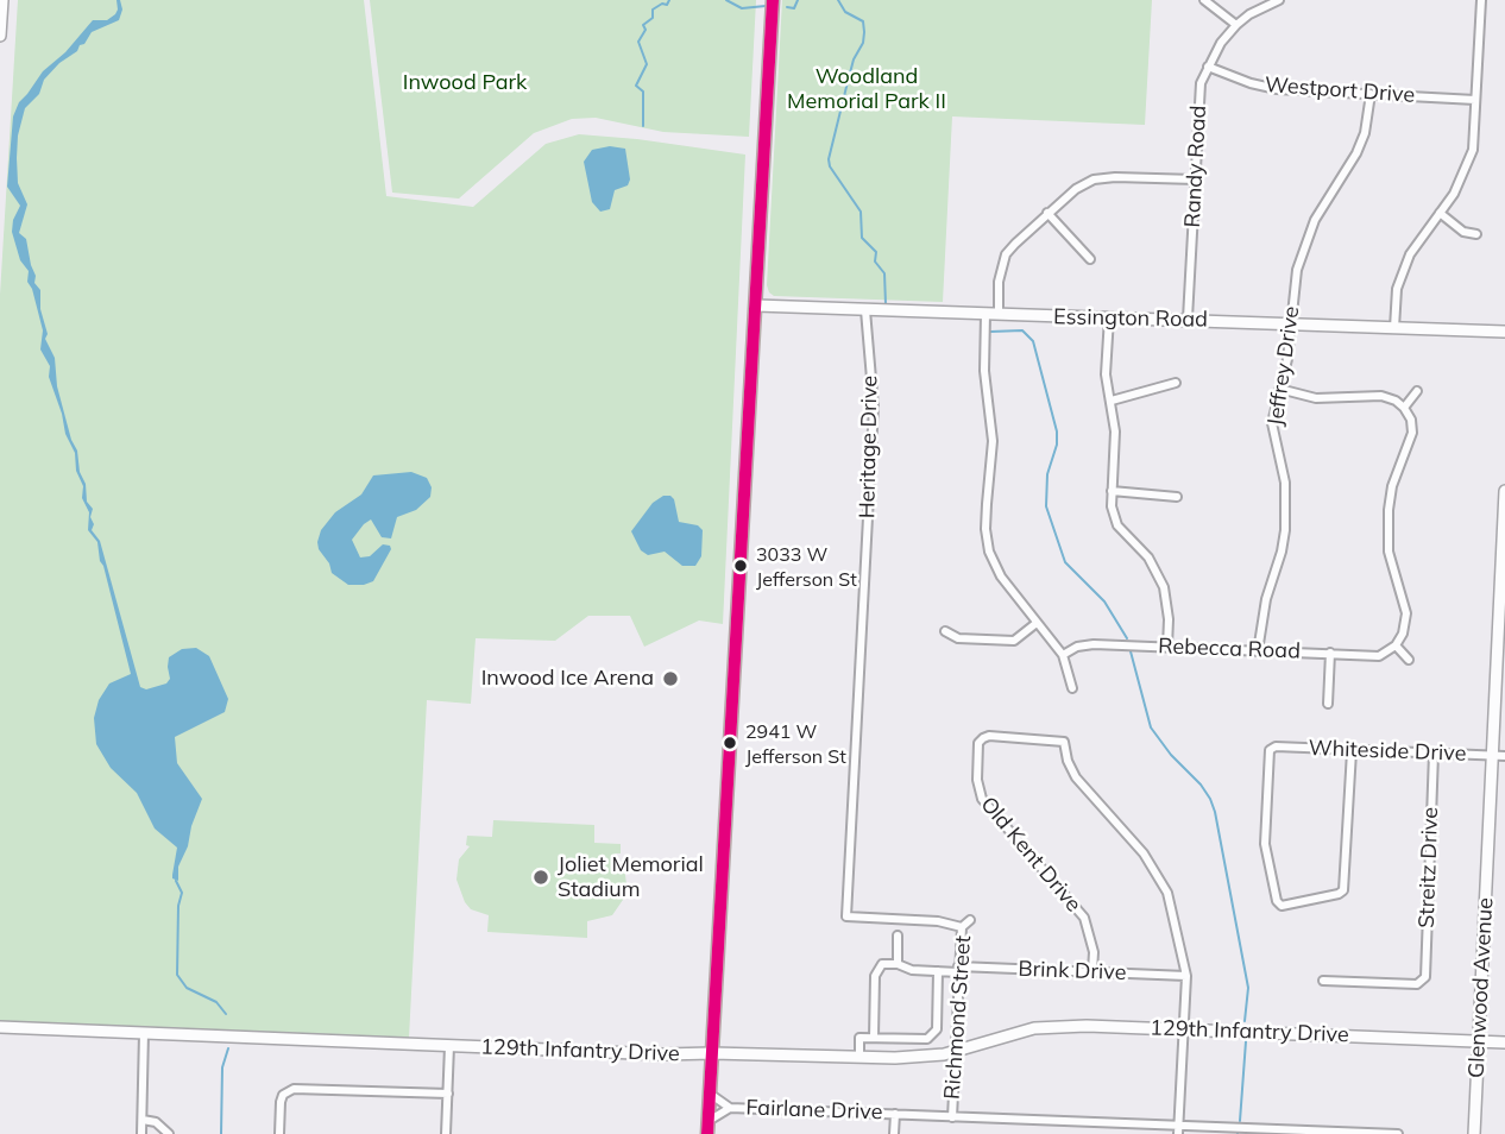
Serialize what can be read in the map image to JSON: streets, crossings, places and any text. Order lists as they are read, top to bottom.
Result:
{
  "streets": {
    "street": [
      "Westport Drive",
      "Randy Road",
      "Essington Road",
      "Jeffrey Drive",
      "Heritage Drive",
      "Rebecca Road",
      "Whiteside Drive",
      "Old Kent Drive",
      "Streitz Drive",
      "Brink Drive",
      "Glenwood Avenue",
      "Richmond Street",
      "129th Infantry Drive",
      "Fairlane Drive"
    ]
  },
  "crossings": [
    ["Westport Drive", "Randy Road"],
    ["Westport Drive", "Jeffrey Drive"],
    ["Randy Road", "Essington Road"],
    ["Essington Road", "Jeffrey Drive"],
    ["Essington Road", "Heritage Drive"],
    ["Jeffrey Drive", "Rebecca Road"],
    ["Heritage Drive", "Richmond Street"],
    ["Whiteside Drive", "Streitz Drive"],
    ["Whiteside Drive", "Glenwood Avenue"],
    ["Old Kent Drive", "Brink Drive"],
    ["Brink Drive", "Richmond Street"],
    ["Glenwood Avenue", "129th Infantry Drive"],
    ["Richmond Street", "129th Infantry Drive"],
    ["Richmond Street", "Fairlane Drive"]
  ],
  "parks": ["Woodland Memorial Park II", "Inwood Park"],
  "places": [
    "3033 W Jefferson St",
    "Inwood Ice Arena",
    "2941 W Jefferson St",
    "Joliet Memorial Stadium"
  ]
}
